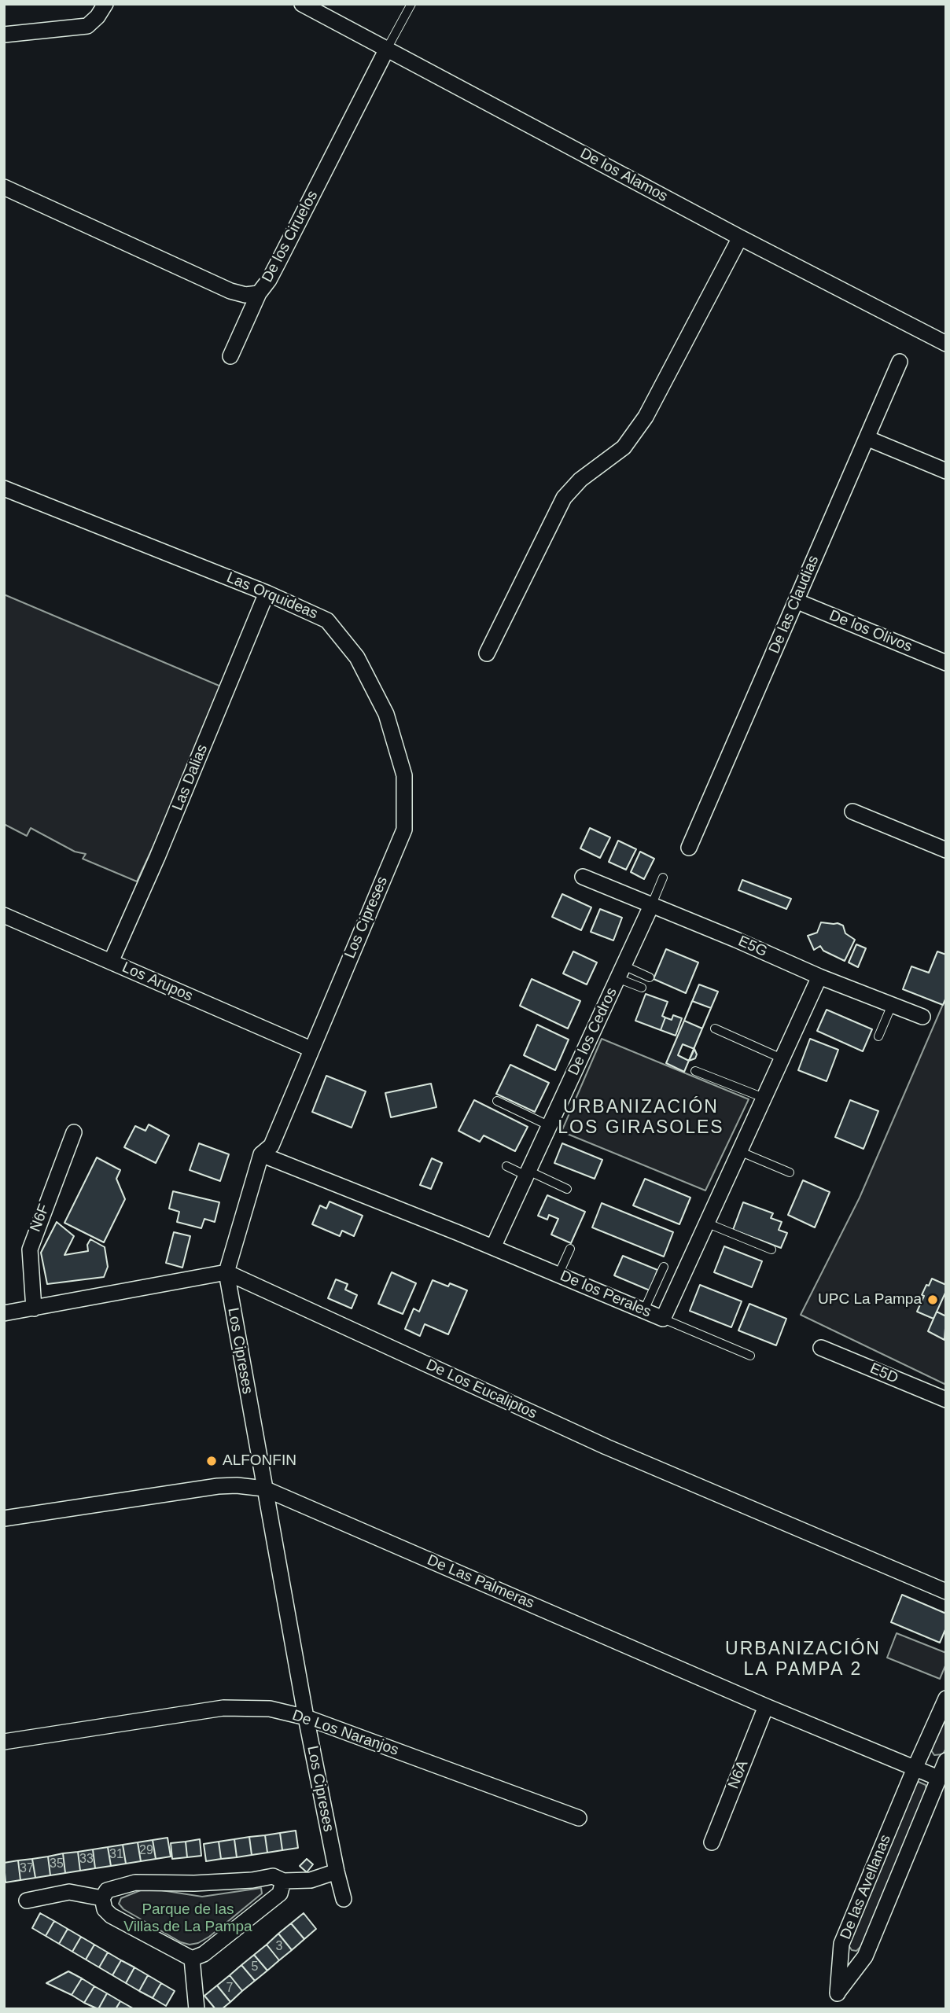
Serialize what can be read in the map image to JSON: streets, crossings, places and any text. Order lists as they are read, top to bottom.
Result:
{
  "streets": {
    "street": [
      "De los Alamos",
      "De los Ciruelos",
      "Las Orquideas",
      "De las Claudias",
      "De los Olivos",
      "Las Dalias",
      "Los Cipreses",
      "E5G",
      "Los Arupos",
      "De los Cedros",
      "N6F",
      "De los Perales",
      "E5D",
      "De Los Eucaliptos",
      "De Las Palmeras",
      "De Los Naranjos",
      "N6A",
      "De las Avellanas"
    ]
  },
  "crossings": [
    ["De los Alamos", "De los Ciruelos"],
    ["Las Orquideas", "Las Dalias"],
    ["Las Orquideas", "Los Cipreses"],
    ["De las Claudias", "De los Olivos"],
    ["Las Dalias", "Los Arupos"],
    ["Los Cipreses", "Los Arupos"],
    ["Los Cipreses", "De los Perales"],
    ["Los Cipreses", "De Los Eucaliptos"],
    ["Los Cipreses", "De Las Palmeras"],
    ["Los Cipreses", "De Los Naranjos"],
    ["E5G", "De los Cedros"],
    ["E5G", "De los Perales"],
    ["De los Cedros", "De los Perales"],
    ["De Las Palmeras", "N6A"],
    ["De Las Palmeras", "De las Avellanas"]
  ],
  "districts": ["URBANIZACIÓN LOS GIRASOLES", "URBANIZACIÓN LA PAMPA 2"],
  "parks": ["Parque de las Villas de La Pampa"],
  "places": ["UPC La Pampa", "ALFONFIN"],
  "house_numbers": [
    "29",
    "31",
    "33",
    "35",
    "37",
    "3",
    "5",
    "7"
  ]
}
